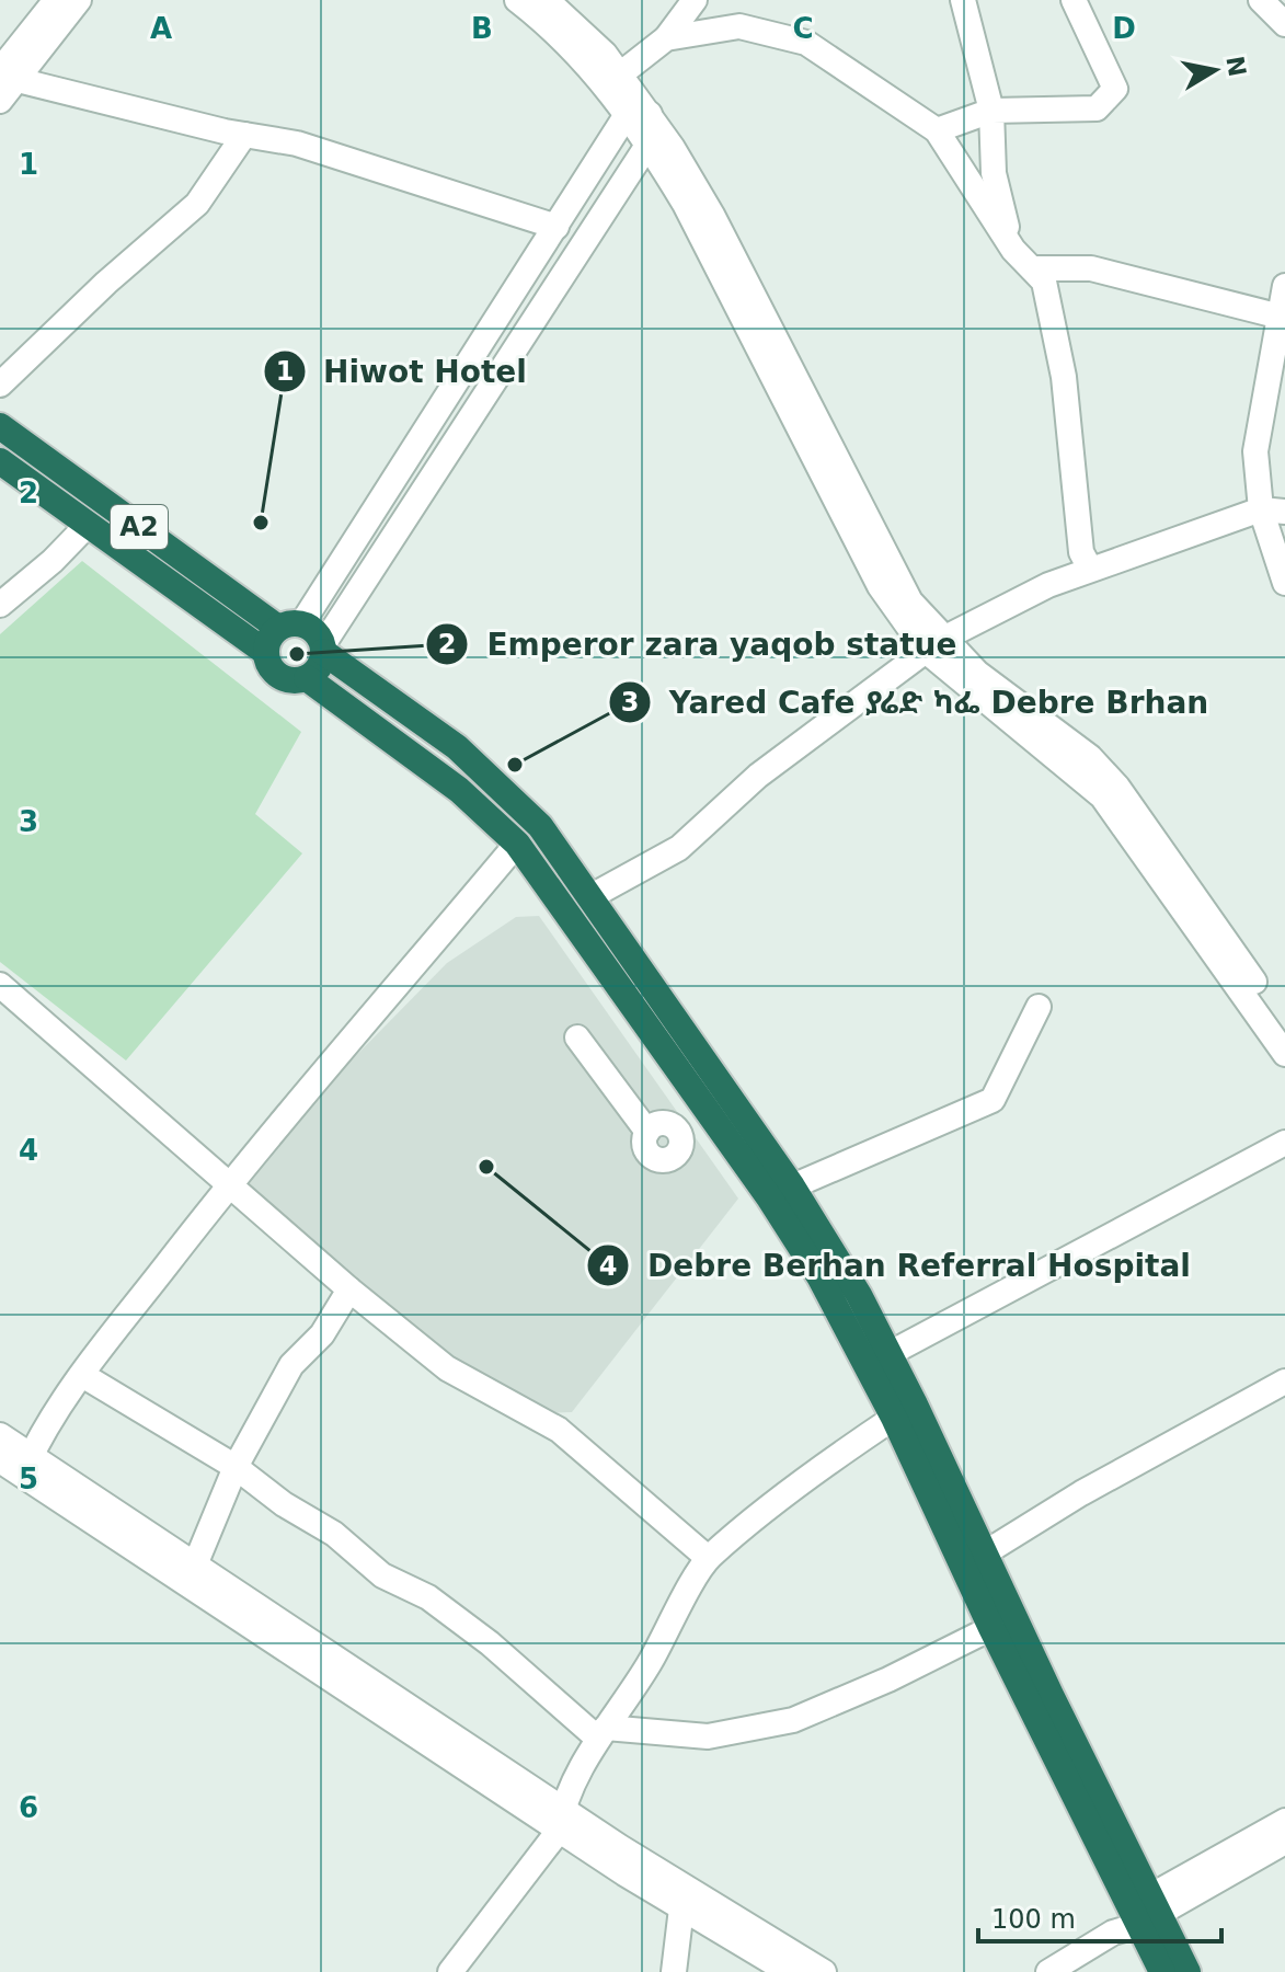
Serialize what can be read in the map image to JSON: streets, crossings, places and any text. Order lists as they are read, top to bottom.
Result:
{
  "streets": {
    "highway": ["A2"]
  },
  "places": [
    "Hiwot Hotel",
    "Emperor zara yaqob statue",
    "Yared Cafe ያሬድ ካፌ Debre Brhan",
    "Debre Berhan Referral Hospital"
  ],
  "scale_bar": "100 m",
  "north": "right",
  "grid": {
    "columns": [
      "A",
      "B",
      "C",
      "D"
    ],
    "rows": [
      "1",
      "2",
      "3",
      "4",
      "5",
      "6"
    ]
  }
}
